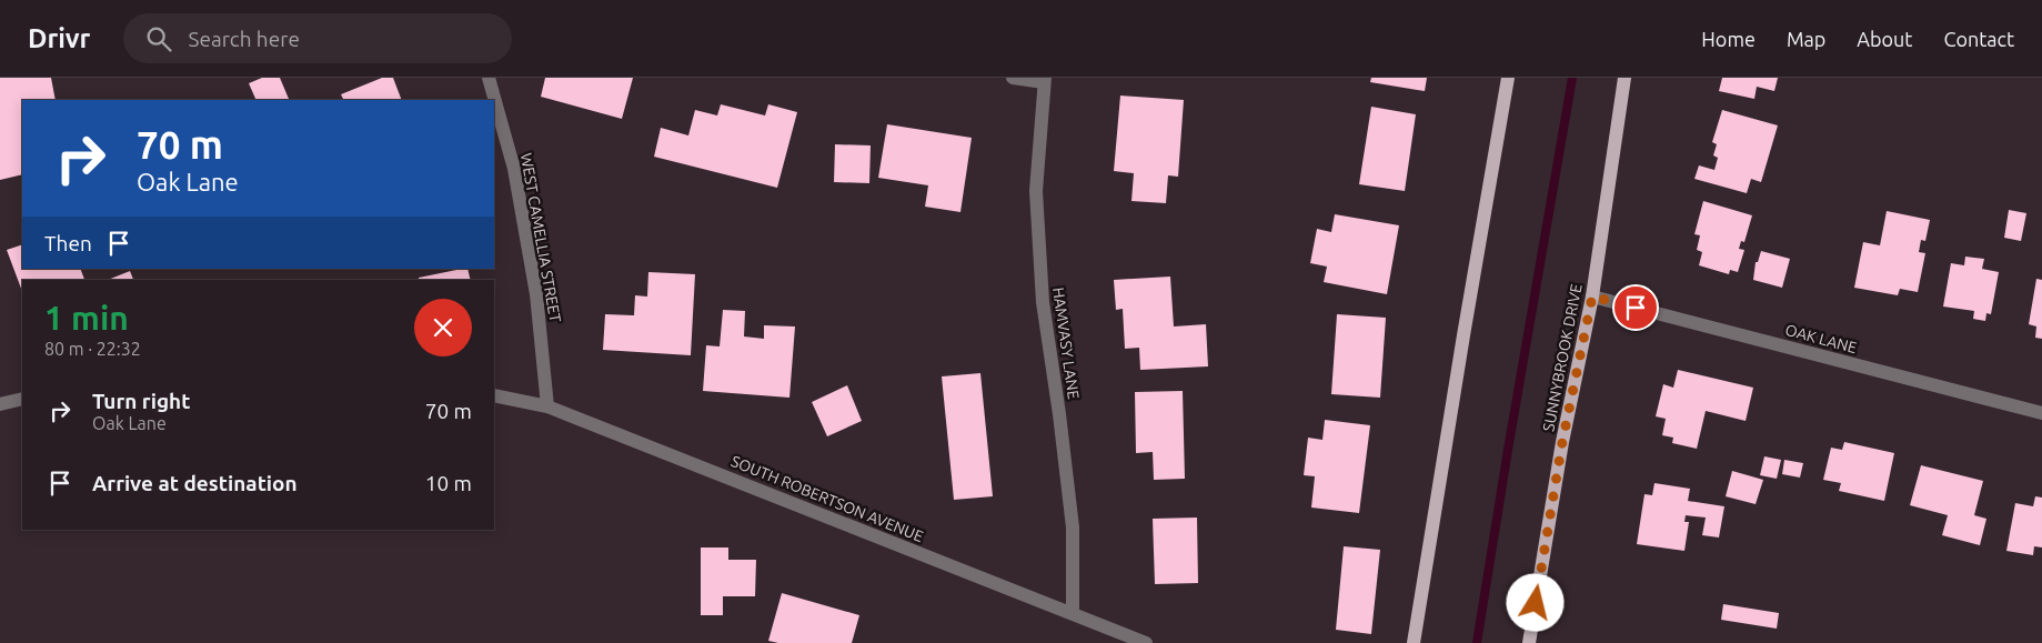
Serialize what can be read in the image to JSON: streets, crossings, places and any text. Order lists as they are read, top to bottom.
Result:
{
  "streets": {
    "main road": ["SUNNYBROOK DRIVE"],
    "street": [
      "WEST CAMELLIA STREET",
      "OAK LANE",
      "HAMVASY LANE",
      "SOUTH ROBERTSON AVENUE"
    ]
  },
  "crossings": [
    ["WEST CAMELLIA STREET", "SOUTH ROBERTSON AVENUE"],
    ["OAK LANE", "SUNNYBROOK DRIVE"],
    ["HAMVASY LANE", "SOUTH ROBERTSON AVENUE"]
  ],
  "page": {
    "header": "Drivr",
    "search": "Search here",
    "nav": [
      "Home",
      "Map",
      "About",
      "Contact"
    ],
    "turn": ["70 m", "Oak Lane"],
    "then": "Then",
    "heading": ["1 min", "80 m · 22:32"],
    "list": [
      {
        "name": "Turn right",
        "note": "Oak Lane",
        "value": "70 m"
      },
      {
        "name": "Arrive at destination",
        "value": "10 m"
      }
    ]
  }
}
